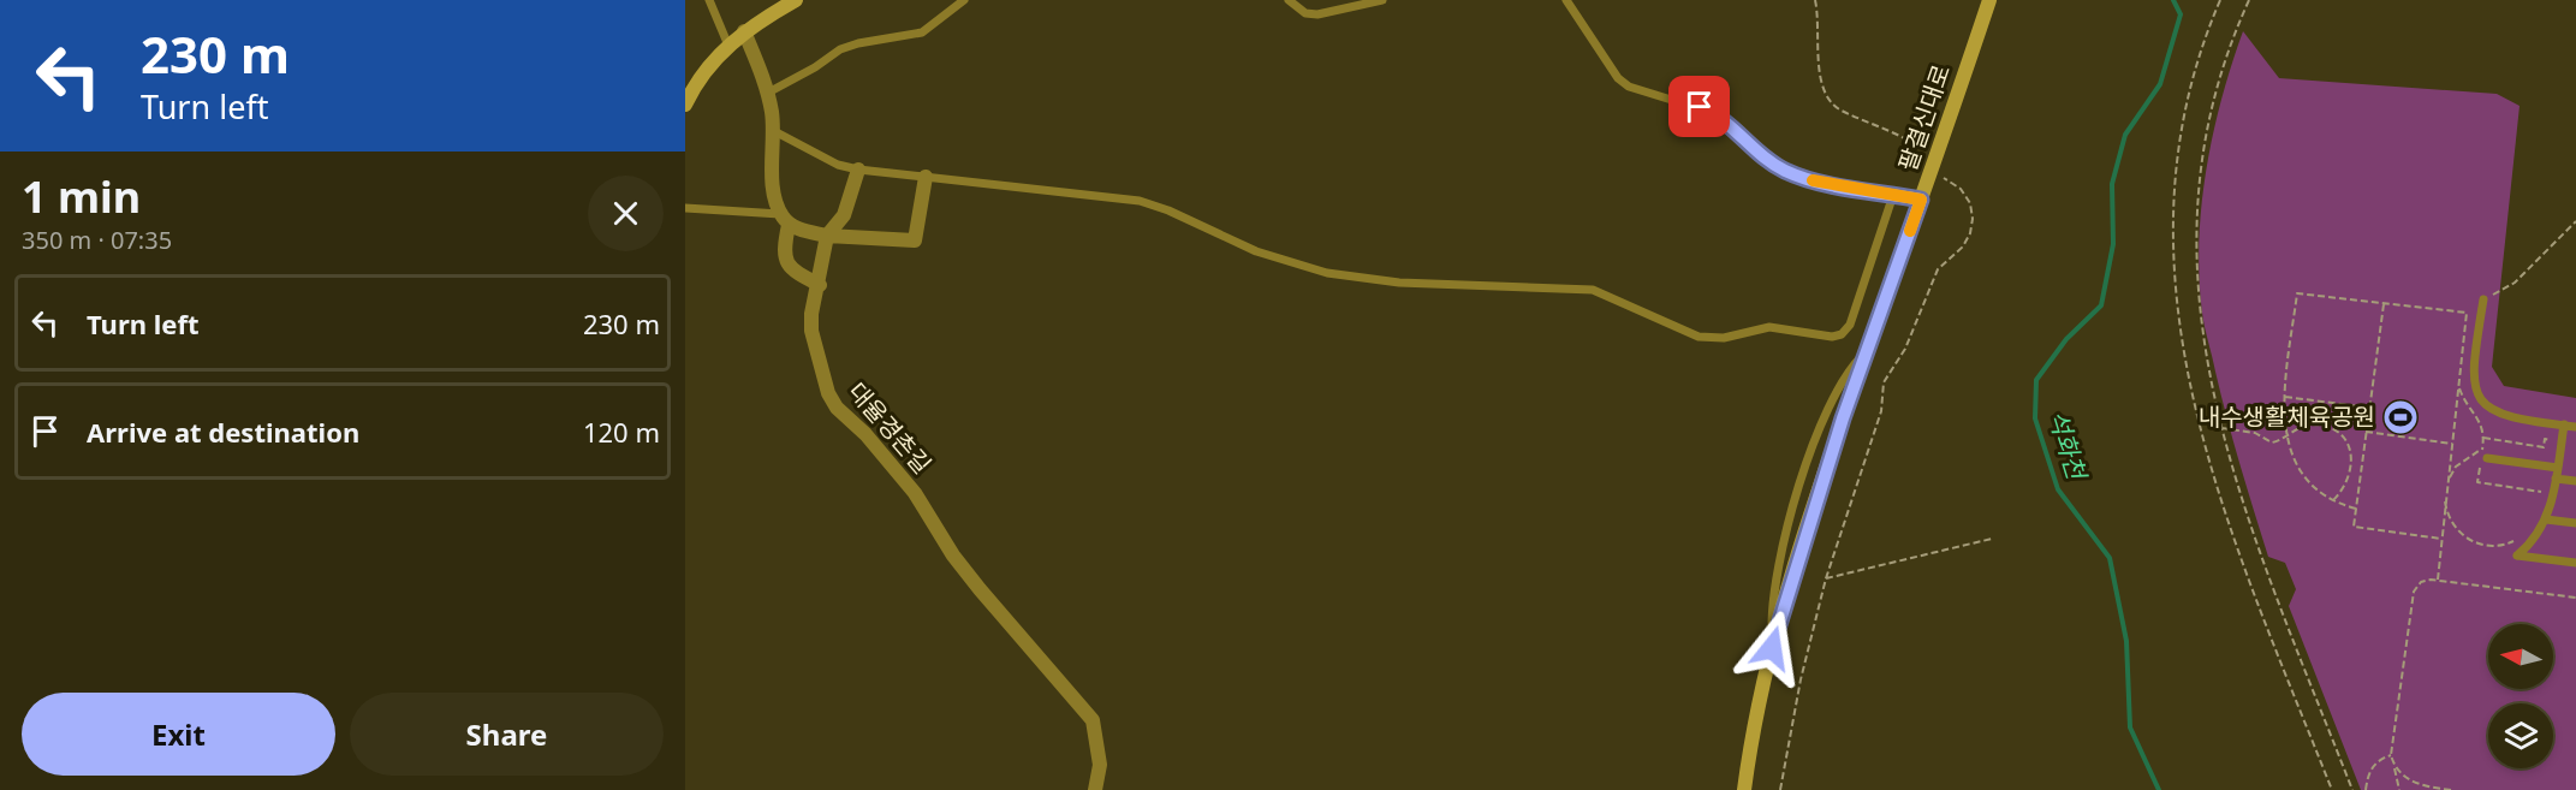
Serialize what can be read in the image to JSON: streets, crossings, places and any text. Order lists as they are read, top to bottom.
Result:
{
  "streets": {
    "main road": ["팔결신대로"],
    "street": ["대율경촌길"]
  },
  "water": ["석화천"],
  "places": {
    "sports": ["내수생활체육공원"]
  },
  "north": "left",
  "page": {
    "turn": ["230 m", "Turn left"],
    "heading": ["1 min", "350 m · 07:35"],
    "list": [
      {
        "name": "Turn left",
        "value": "230 m"
      },
      {
        "name": "Arrive at destination",
        "value": "120 m"
      }
    ],
    "buttons": ["Exit", "Share"]
  }
}
